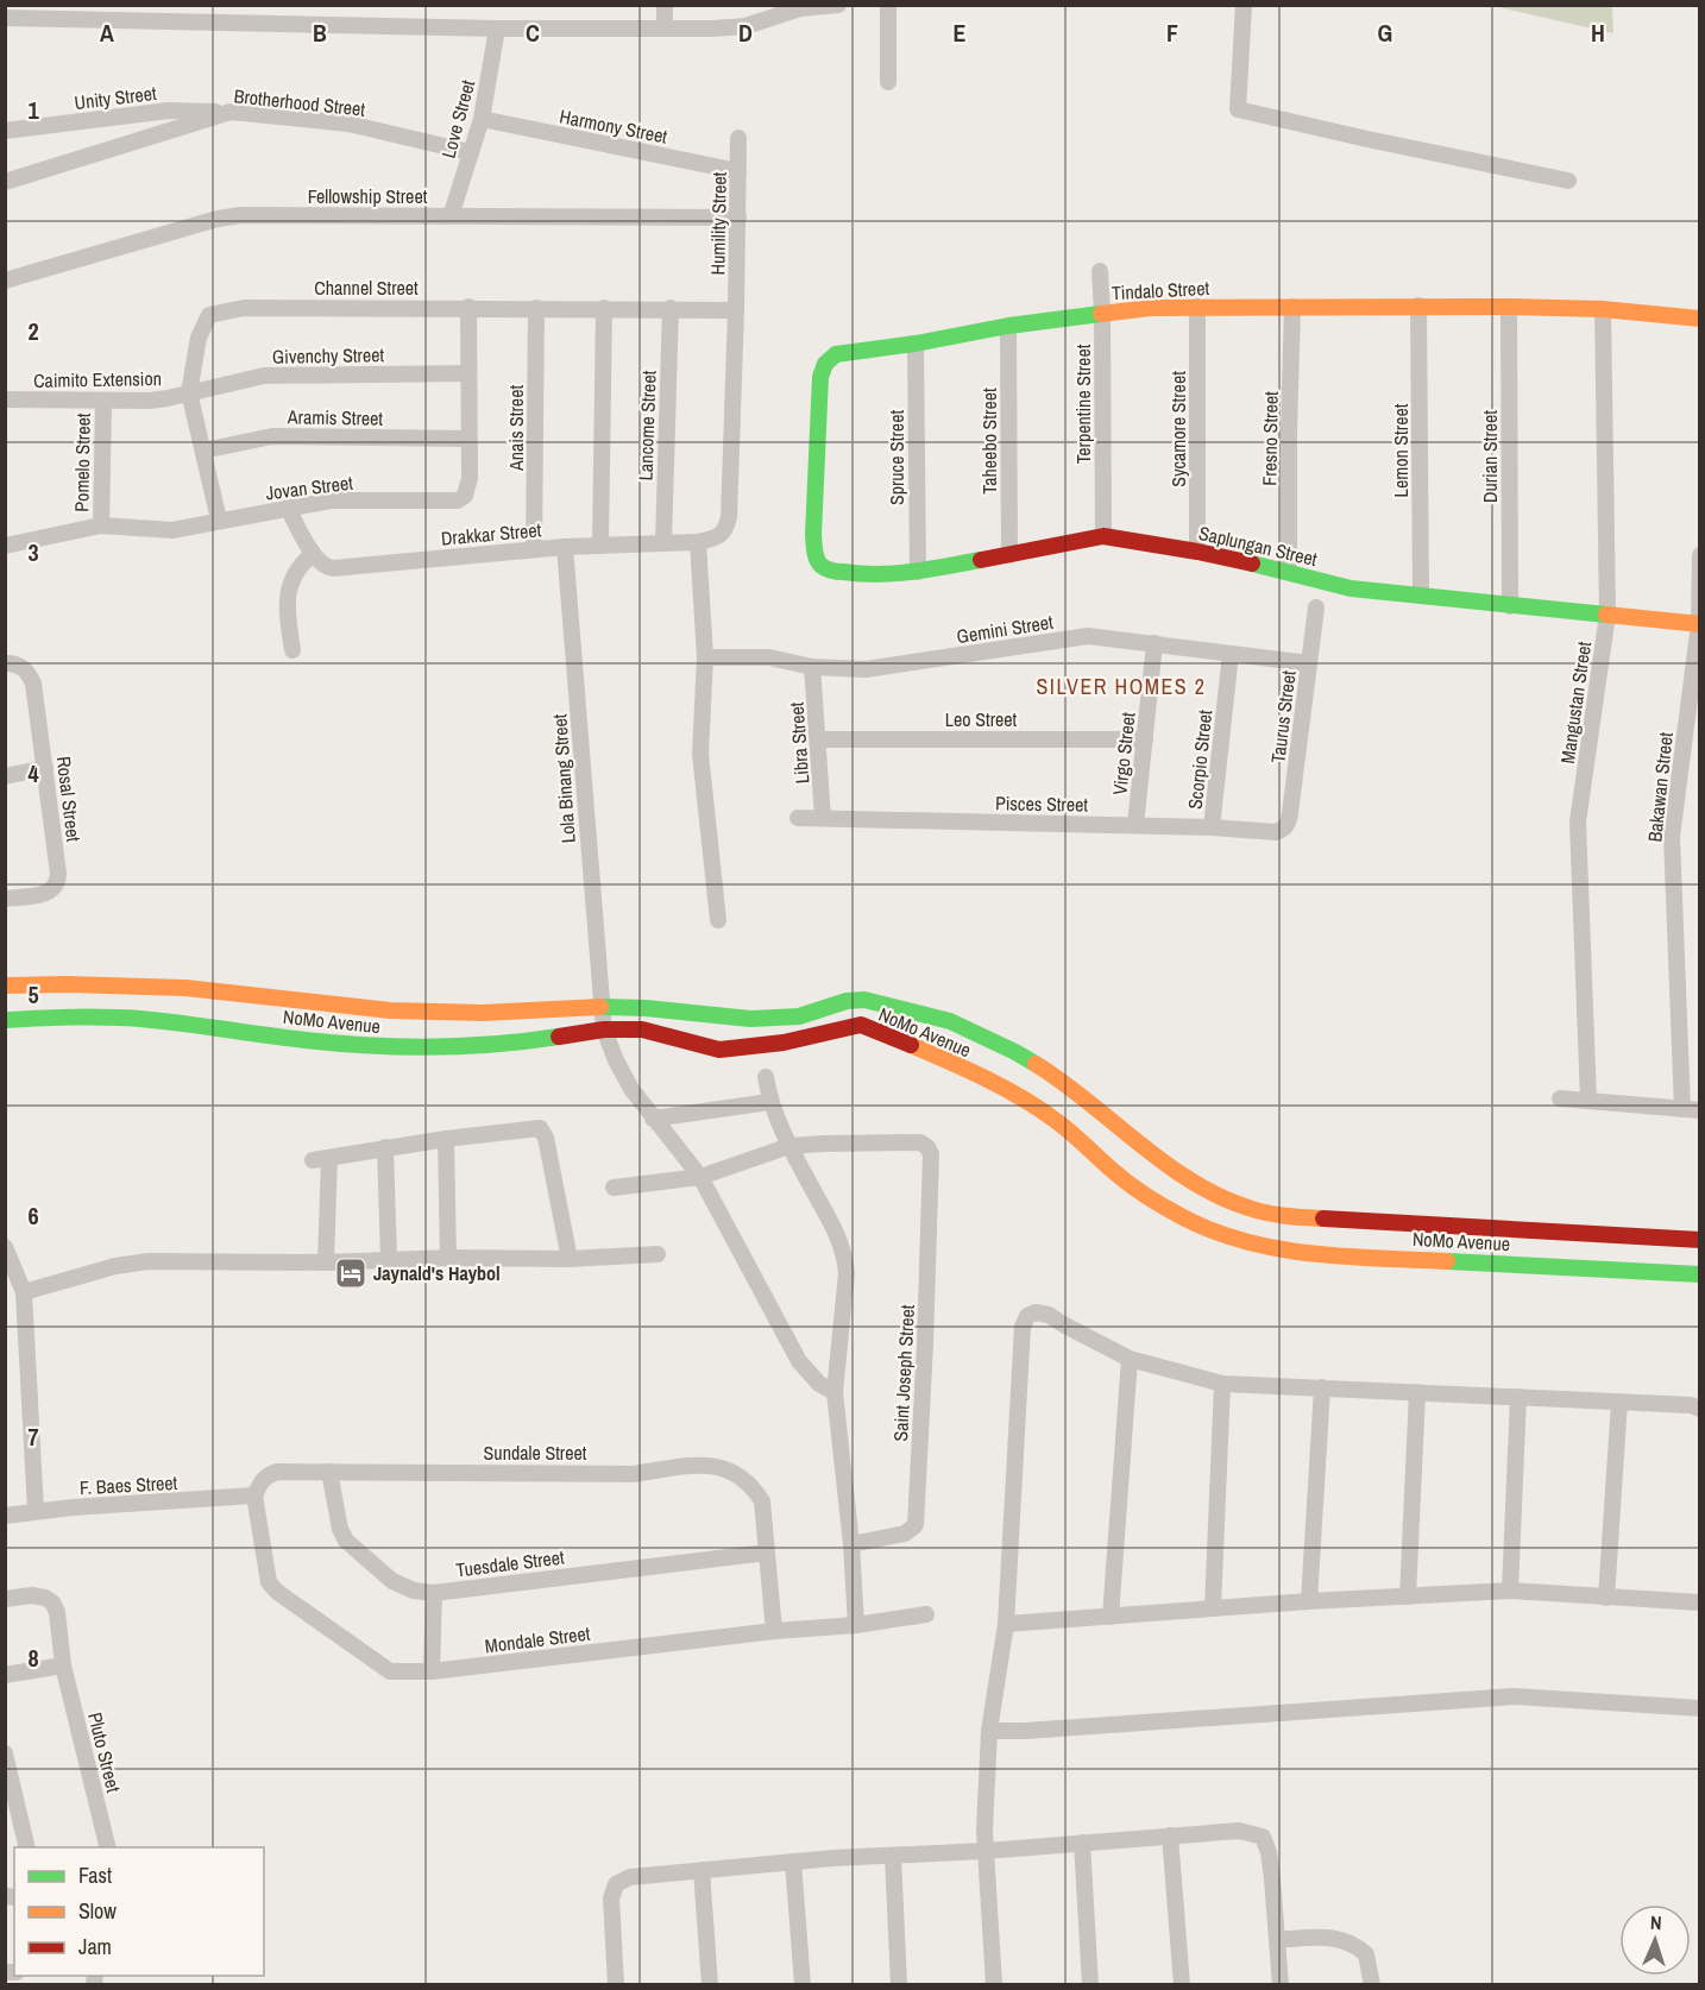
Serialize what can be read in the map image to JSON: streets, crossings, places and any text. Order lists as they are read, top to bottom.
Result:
{
  "streets": {
    "main road": ["Tindalo Street", "Saplungan Street", "NoMo Avenue"],
    "street": [
      "Unity Street",
      "Brotherhood Street",
      "Love Street",
      "Harmony Street",
      "Fellowship Street",
      "Humility Street",
      "Channel Street",
      "Givenchy Street",
      "Caimito Extension",
      "Terpentine Street",
      "Aramis Street",
      "Lancome Street",
      "Anais Street",
      "Sycamore Street",
      "Fresno Street",
      "Taheebo Street",
      "Lemon Street",
      "Durian Street",
      "Spruce Street",
      "Pomelo Street",
      "Jovan Street",
      "Drakkar Street",
      "Gemini Street",
      "Mangustan Street",
      "Taurus Street",
      "Leo Street",
      "Libra Street",
      "Virgo Street",
      "Scorpio Street",
      "Lola Binang Street",
      "Bakawan Street",
      "Rosal Street",
      "Pisces Street",
      "Saint Joseph Street",
      "Sundale Street",
      "F. Baes Street",
      "Tuesdale Street",
      "Mondale Street",
      "Pluto Street"
    ]
  },
  "crossings": [
    ["Unity Street", "Brotherhood Street"],
    ["Brotherhood Street", "Love Street"],
    ["Love Street", "Harmony Street"],
    ["Love Street", "Fellowship Street"],
    ["Harmony Street", "Humility Street"],
    ["Fellowship Street", "Humility Street"],
    ["Humility Street", "Channel Street"],
    ["Humility Street", "Drakkar Street"],
    ["Channel Street", "Givenchy Street"],
    ["Channel Street", "Caimito Extension"],
    ["Channel Street", "Aramis Street"],
    ["Channel Street", "Lancome Street"],
    ["Channel Street", "Anais Street"],
    ["Channel Street", "Jovan Street"],
    ["Channel Street", "Drakkar Street"],
    ["Tindalo Street", "Terpentine Street"],
    ["Tindalo Street", "Sycamore Street"],
    ["Tindalo Street", "Fresno Street"],
    ["Tindalo Street", "Taheebo Street"],
    ["Tindalo Street", "Lemon Street"],
    ["Tindalo Street", "Durian Street"],
    ["Tindalo Street", "Spruce Street"],
    ["Tindalo Street", "Saplungan Street"],
    ["Tindalo Street", "Mangustan Street"],
    ["Givenchy Street", "Caimito Extension"],
    ["Caimito Extension", "Pomelo Street"],
    ["Terpentine Street", "Saplungan Street"],
    ["Aramis Street", "Jovan Street"],
    ["Lancome Street", "Drakkar Street"],
    ["Anais Street", "Drakkar Street"],
    ["Sycamore Street", "Saplungan Street"],
    ["Fresno Street", "Saplungan Street"],
    ["Taheebo Street", "Saplungan Street"],
    ["Lemon Street", "Saplungan Street"],
    ["Durian Street", "Saplungan Street"],
    ["Spruce Street", "Saplungan Street"],
    ["Pomelo Street", "Jovan Street"],
    ["Drakkar Street", "Lola Binang Street"],
    ["Saplungan Street", "Mangustan Street"],
    ["Saplungan Street", "Bakawan Street"],
    ["Gemini Street", "Taurus Street"],
    ["Gemini Street", "Libra Street"],
    ["Gemini Street", "Virgo Street"],
    ["Gemini Street", "Scorpio Street"],
    ["Taurus Street", "Pisces Street"],
    ["Leo Street", "Libra Street"],
    ["Leo Street", "Virgo Street"],
    ["Libra Street", "Pisces Street"],
    ["Virgo Street", "Pisces Street"],
    ["Scorpio Street", "Pisces Street"],
    ["Lola Binang Street", "NoMo Avenue"],
    ["Sundale Street", "F. Baes Street"],
    ["Sundale Street", "Tuesdale Street"],
    ["Sundale Street", "Mondale Street"],
    ["F. Baes Street", "Mondale Street"]
  ],
  "districts": ["SILVER HOMES 2"],
  "places": {
    "hotel": ["Jaynald's Haybol"]
  },
  "legend": ["Fast", "Slow", "Jam"],
  "north": "top",
  "grid": {
    "columns": [
      "A",
      "B",
      "C",
      "D",
      "E",
      "F",
      "G",
      "H"
    ],
    "rows": [
      "1",
      "2",
      "3",
      "4",
      "5",
      "6",
      "7",
      "8"
    ]
  }
}
